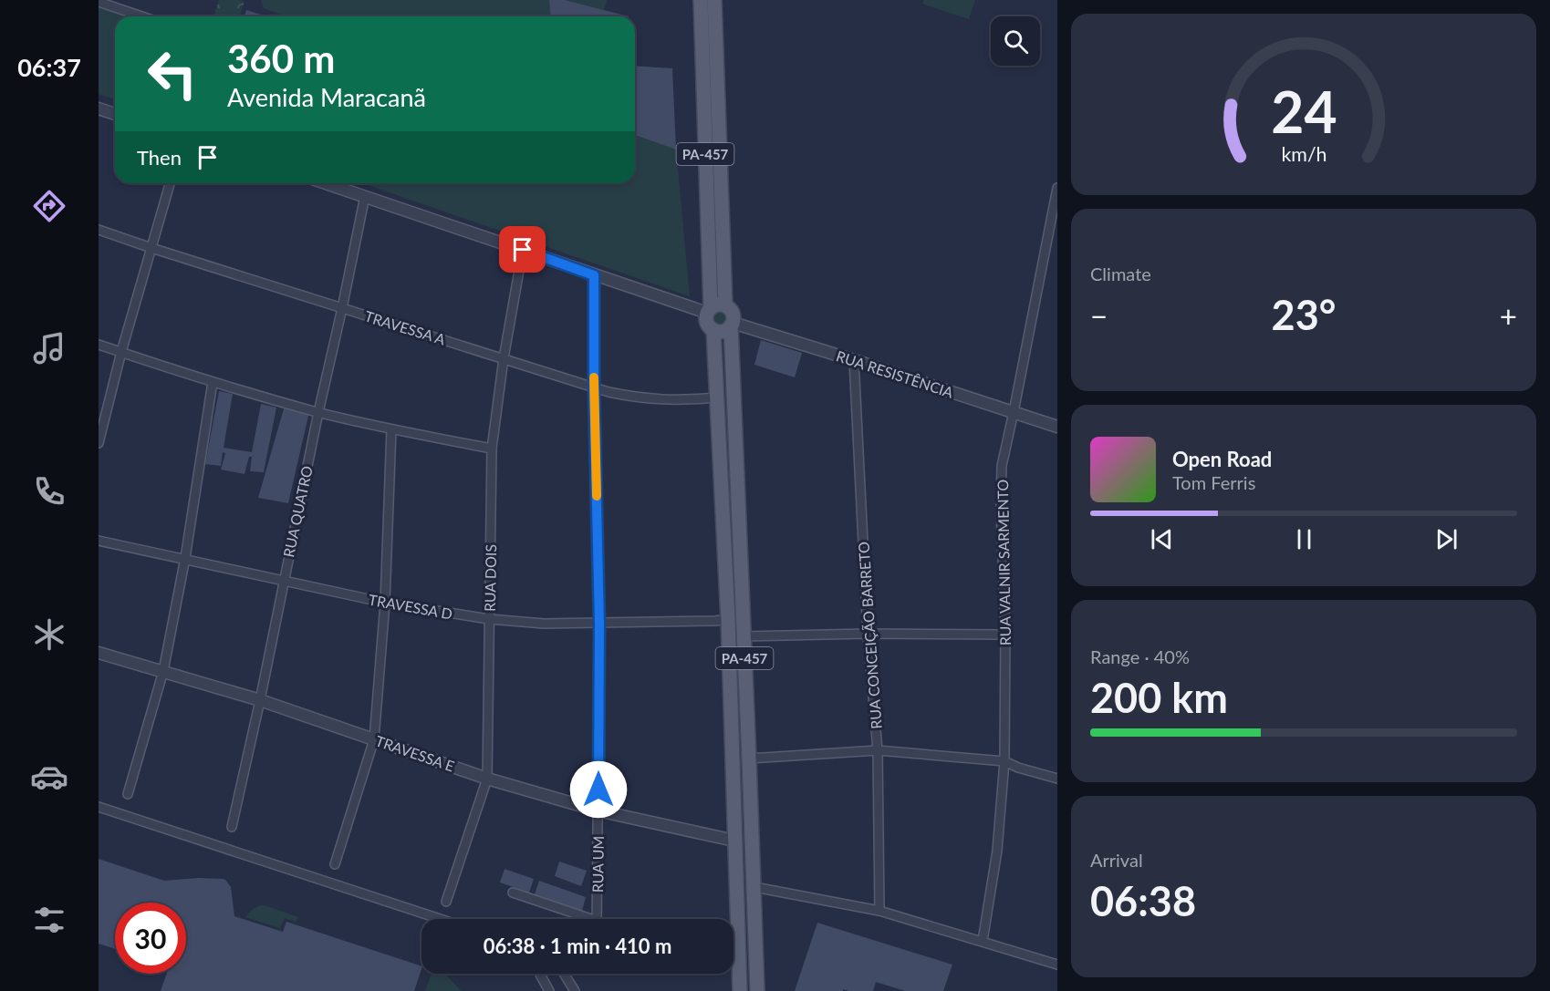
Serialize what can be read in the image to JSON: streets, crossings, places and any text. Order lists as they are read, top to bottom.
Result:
{
  "streets": {
    "main road": ["PA-457"],
    "street": [
      "TRAVESSA A",
      "RUA RESISTÊNCIA",
      "RUA QUATRO",
      "RUA VALNIR SARMENTO",
      "RUA DOIS",
      "TRAVESSA D",
      "RUA CONCEIÇÃO BARRETO",
      "TRAVESSA E",
      "RUA UM"
    ]
  },
  "crossings": [
    ["PA-457", "TRAVESSA A"],
    ["PA-457", "RUA RESISTÊNCIA"],
    ["PA-457", "TRAVESSA D"],
    ["PA-457", "TRAVESSA E"],
    ["TRAVESSA A", "RUA QUATRO"],
    ["TRAVESSA A", "RUA DOIS"],
    ["TRAVESSA A", "RUA UM"],
    ["RUA RESISTÊNCIA", "RUA VALNIR SARMENTO"],
    ["RUA RESISTÊNCIA", "RUA CONCEIÇÃO BARRETO"],
    ["RUA QUATRO", "TRAVESSA D"],
    ["RUA QUATRO", "TRAVESSA E"],
    ["RUA DOIS", "TRAVESSA D"],
    ["RUA DOIS", "TRAVESSA E"],
    ["TRAVESSA D", "RUA UM"],
    ["TRAVESSA E", "RUA UM"]
  ],
  "page": {
    "tabs": "06:37",
    "turn": ["360 m", "Avenida Maracanã"],
    "then": "Then",
    "tile": [
      "Climate",
      ["Range · 40%", "200 km"],
      ["Arrival", "06:38"]
    ],
    "heat": ["−", "23°", "+"],
    "song": ["Open Road", "Tom Ferris"],
    "limit": "30",
    "trip": "06:38 · 1 min · 410 m",
    "gauge": ["24", "km/h"]
  }
}
